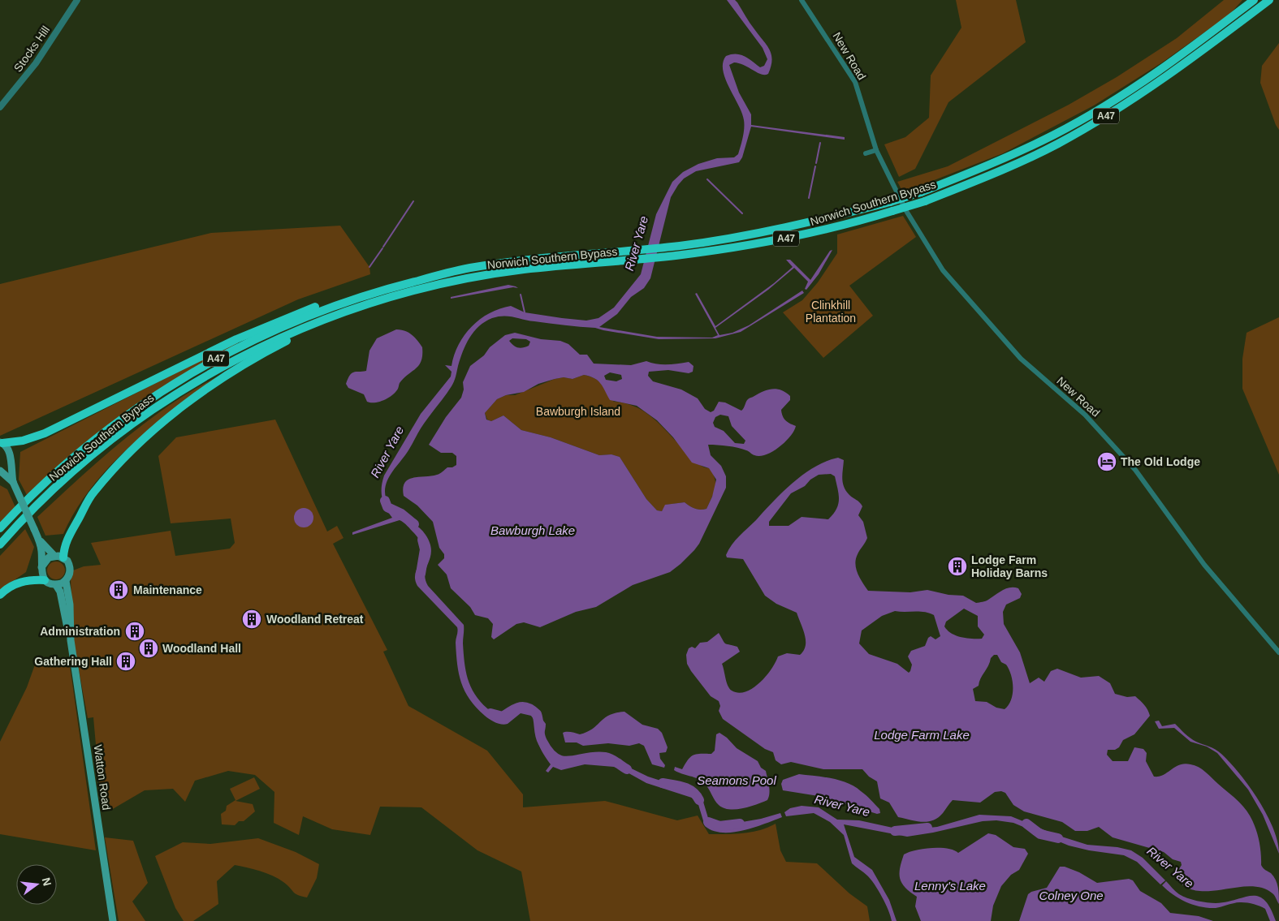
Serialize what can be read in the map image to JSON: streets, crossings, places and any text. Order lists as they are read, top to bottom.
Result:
{
  "streets": {
    "highway": ["A47", "Norwich Southern Bypass"],
    "main road": ["Watton Road"],
    "street": ["Stocks Hill", "New Road"]
  },
  "crossings": [
    ["A47", "Norwich Southern Bypass"],
    ["A47", "Watton Road"]
  ],
  "water": [
    "River Yare",
    "Bawburgh Lake",
    "Lodge Farm Lake",
    "Seamons Pool",
    "Lenny's Lake",
    "Colney One"
  ],
  "parks": ["Clinkhill Plantation", "Bawburgh Island"],
  "places": {
    "hotel": ["The Old Lodge"],
    "building": [
      "Lodge Farm Holiday Barns",
      "Maintenance",
      "Woodland Retreat",
      "Administration",
      "Woodland Hall",
      "Gathering Hall"
    ]
  },
  "north": "right"
}
